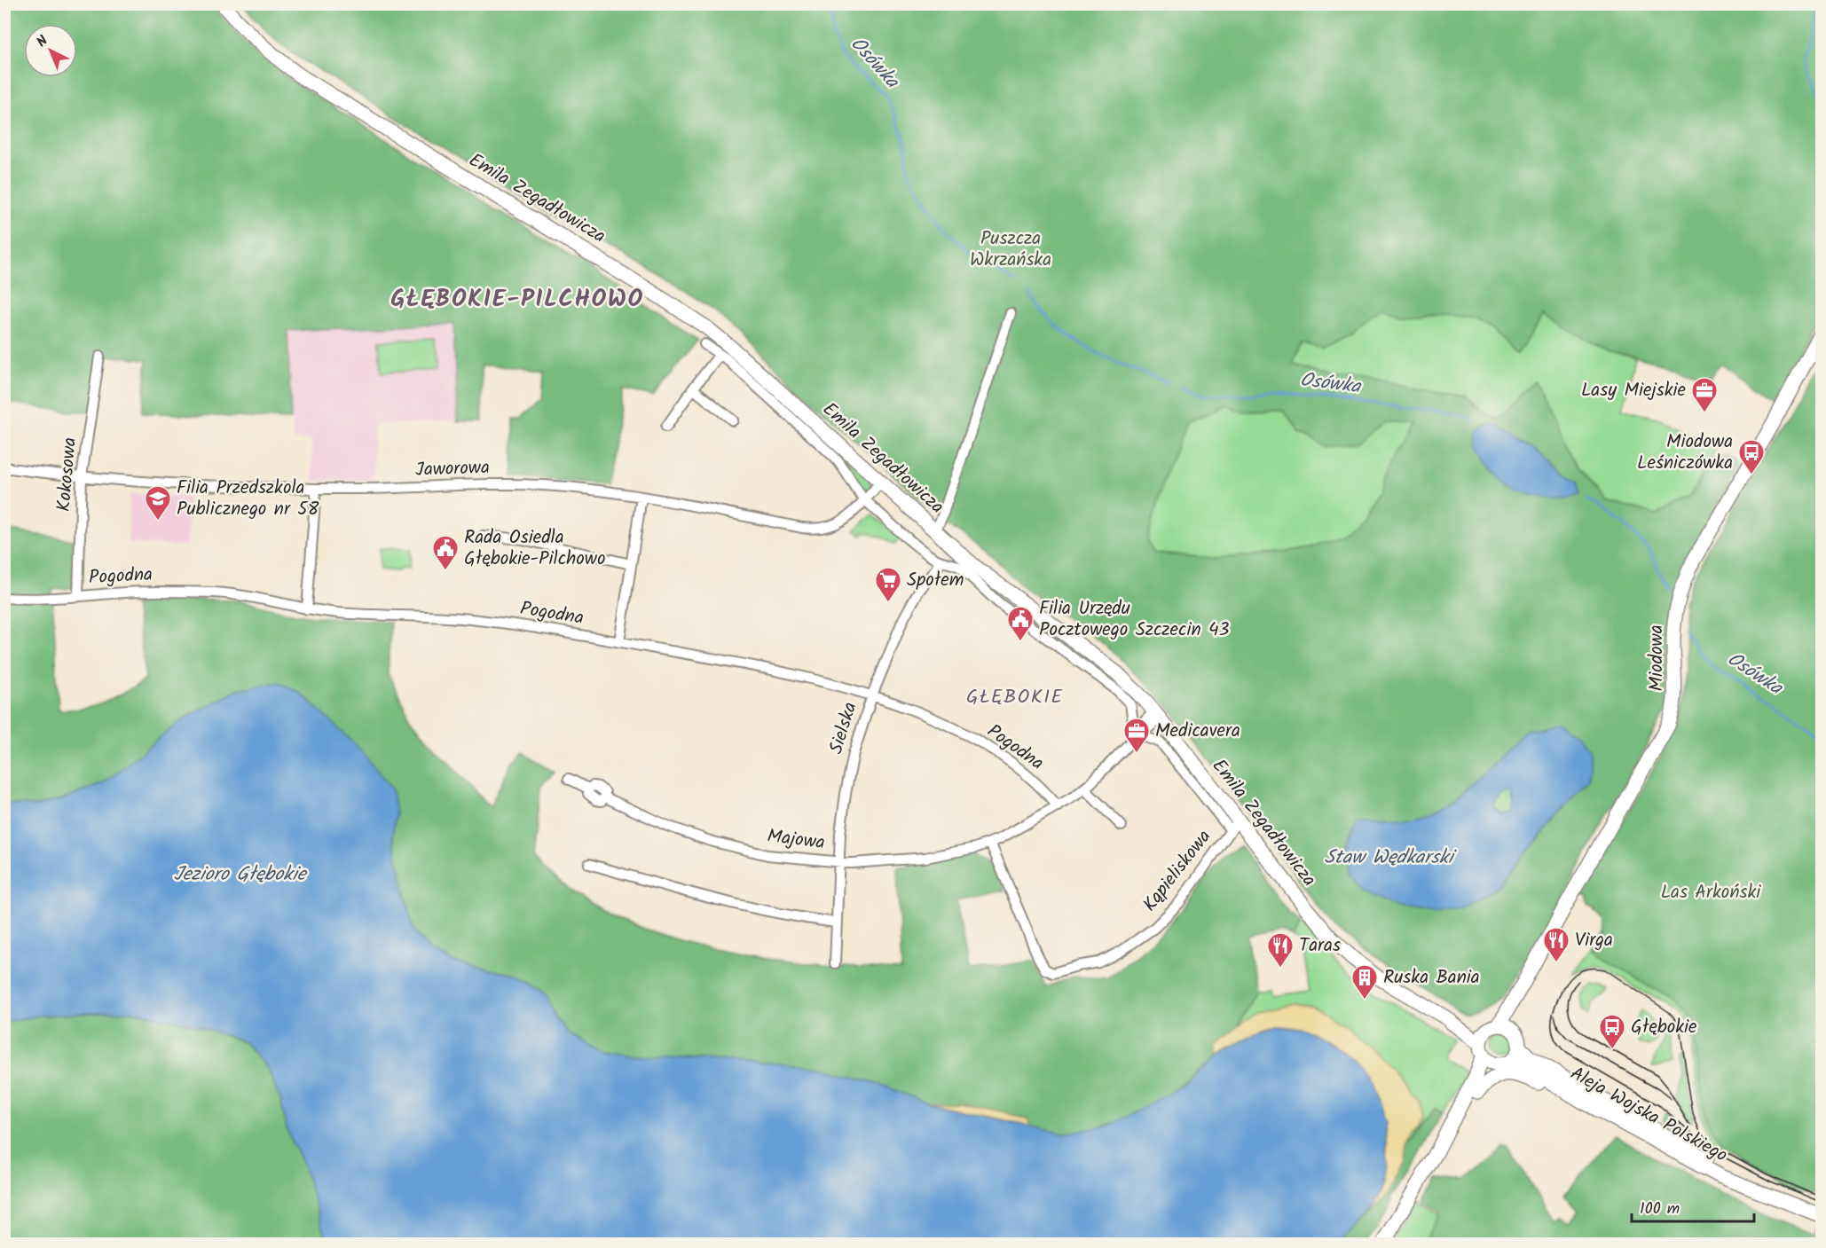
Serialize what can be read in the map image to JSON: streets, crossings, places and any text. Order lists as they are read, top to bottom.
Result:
{
  "streets": {
    "main road": ["Emila Zegadłowicza", "Miodowa", "Aleja Wojska Polskiego"],
    "street": [
      "Jaworowa",
      "Kokosowa",
      "Pogodna",
      "Sielska",
      "Majowa",
      "Kąpieliskowa"
    ]
  },
  "crossings": [
    ["Emila Zegadłowicza", "Jaworowa"],
    ["Emila Zegadłowicza", "Miodowa"],
    ["Emila Zegadłowicza", "Majowa"],
    ["Emila Zegadłowicza", "Kąpieliskowa"],
    ["Emila Zegadłowicza", "Aleja Wojska Polskiego"],
    ["Jaworowa", "Kokosowa"],
    ["Kokosowa", "Pogodna"],
    ["Pogodna", "Sielska"],
    ["Pogodna", "Majowa"],
    ["Miodowa", "Aleja Wojska Polskiego"],
    ["Sielska", "Majowa"],
    ["Majowa", "Kąpieliskowa"]
  ],
  "districts": ["GŁĘBOKIE-PILCHOWO", "GŁĘBOKIE"],
  "water": ["Osówka", "Staw Wędkarski", "Jezioro Głębokie"],
  "parks": ["Puszcza Wkrzańska", "Las Arkoński"],
  "places": {
    "office": ["Lasy Miejskie", "Medicavera"],
    "bus stop": ["Miodowa Leśniczówka", "Głębokie"],
    "school or university": ["Filia Przedszkola Publicznego nr 58"],
    "public building": ["Rada Osiedla Głębokie-Pilchowo", "Filia Urzędu Pocztowego Szczecin 43"],
    "supermarket": ["Społem"],
    "restaurant": ["Virga", "Taras"],
    "building": ["Ruska Bania"]
  },
  "scale_bar": "100 m",
  "north": "top left"
}
